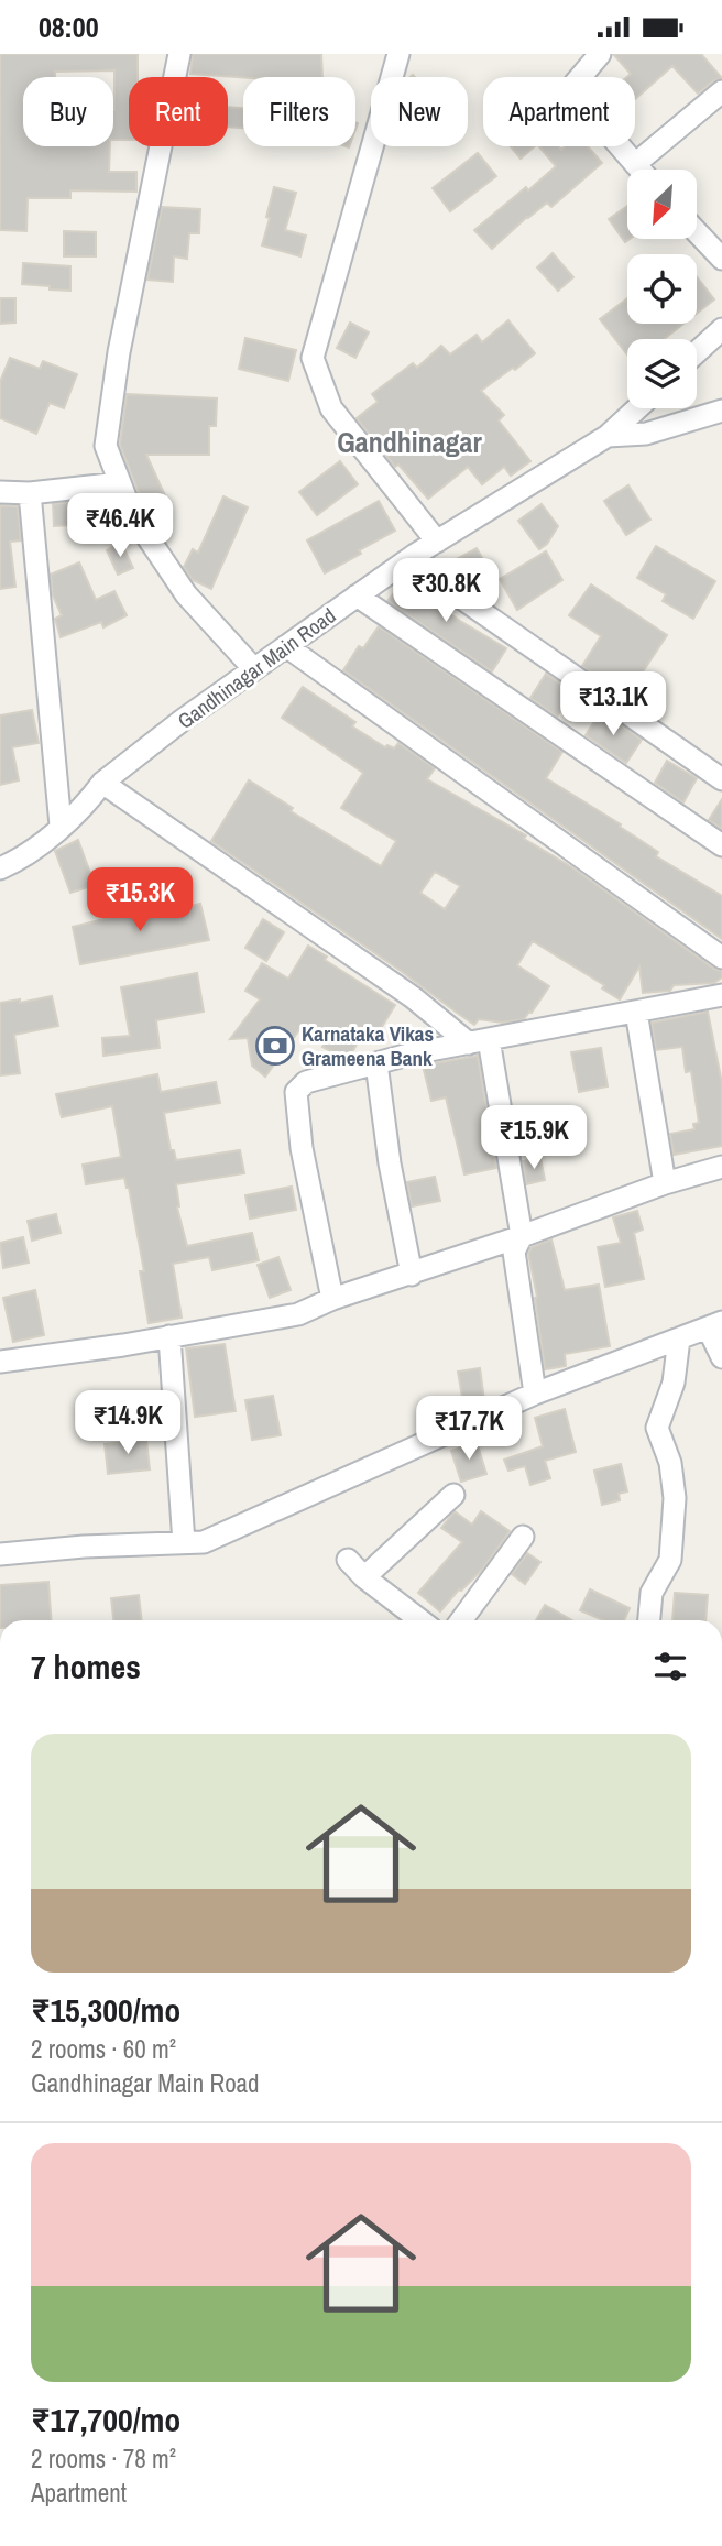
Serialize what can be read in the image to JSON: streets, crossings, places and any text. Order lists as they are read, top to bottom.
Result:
{
  "streets": {
    "street": ["Gandhinagar Main Road"]
  },
  "districts": ["Gandhinagar"],
  "places": {
    "bank": ["Karnataka Vikas Grameena Bank"]
  },
  "north": "bottom left",
  "page": {
    "status": "08:00",
    "chip": [
      "Buy",
      "Rent",
      "Filters",
      "New",
      "Apartment"
    ],
    "price": [
      "₹46.4K",
      "₹30.8K",
      "₹13.1K",
      "₹15.3K",
      "₹15.9K",
      "₹14.9K",
      "₹17.7K"
    ],
    "heading": "7 homes",
    "list": [
      {
        "name": "₹15,300/mo",
        "note": "2 rooms · 60 m² · Gandhinagar Main Road"
      },
      {
        "name": "₹17,700/mo",
        "note": "2 rooms · 78 m² · Apartment"
      }
    ]
  }
}
